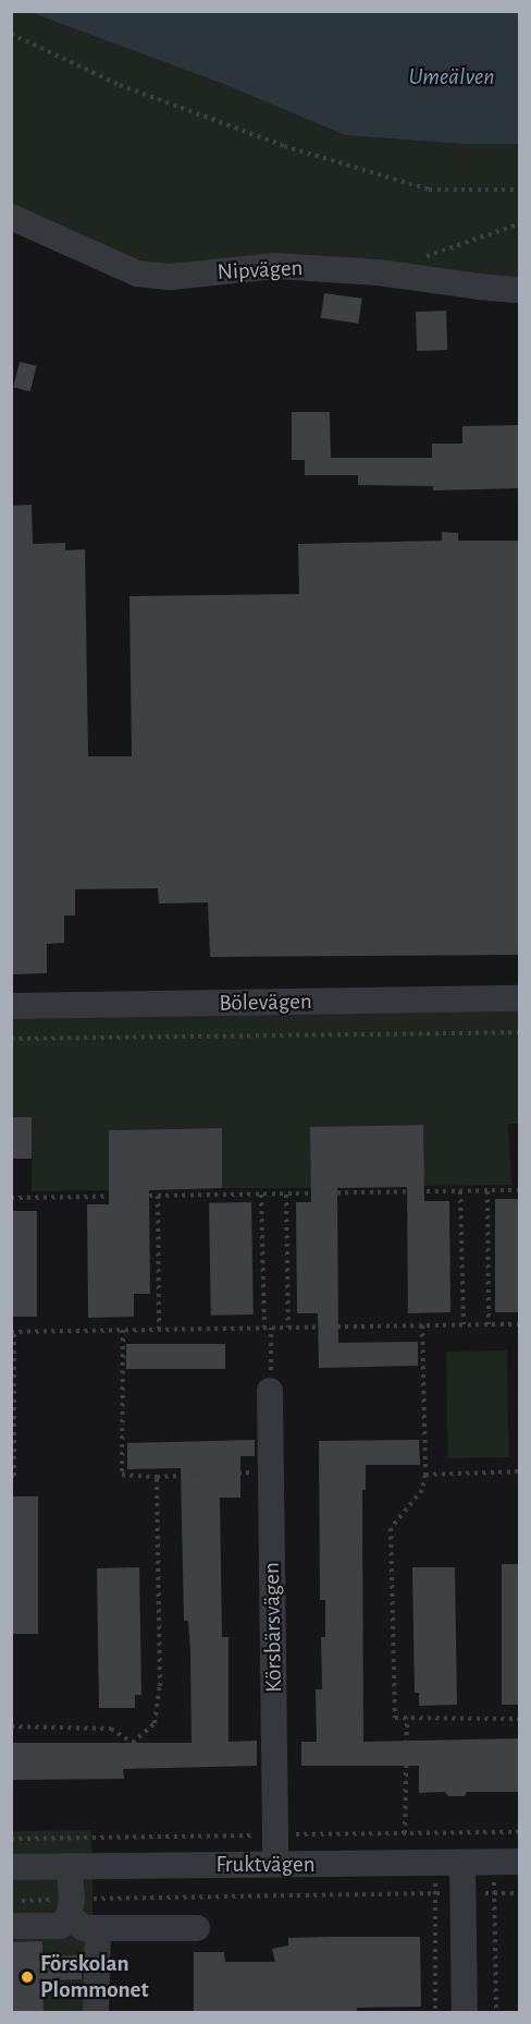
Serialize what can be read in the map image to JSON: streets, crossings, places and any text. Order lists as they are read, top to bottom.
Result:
{
  "streets": {
    "street": [
      "Nipvägen",
      "Bölevägen",
      "Körsbärsvägen",
      "Fruktvägen"
    ]
  },
  "crossings": [
    ["Körsbärsvägen", "Fruktvägen"]
  ],
  "water": ["Umeälven"],
  "places": ["Förskolan Plommonet"]
}
